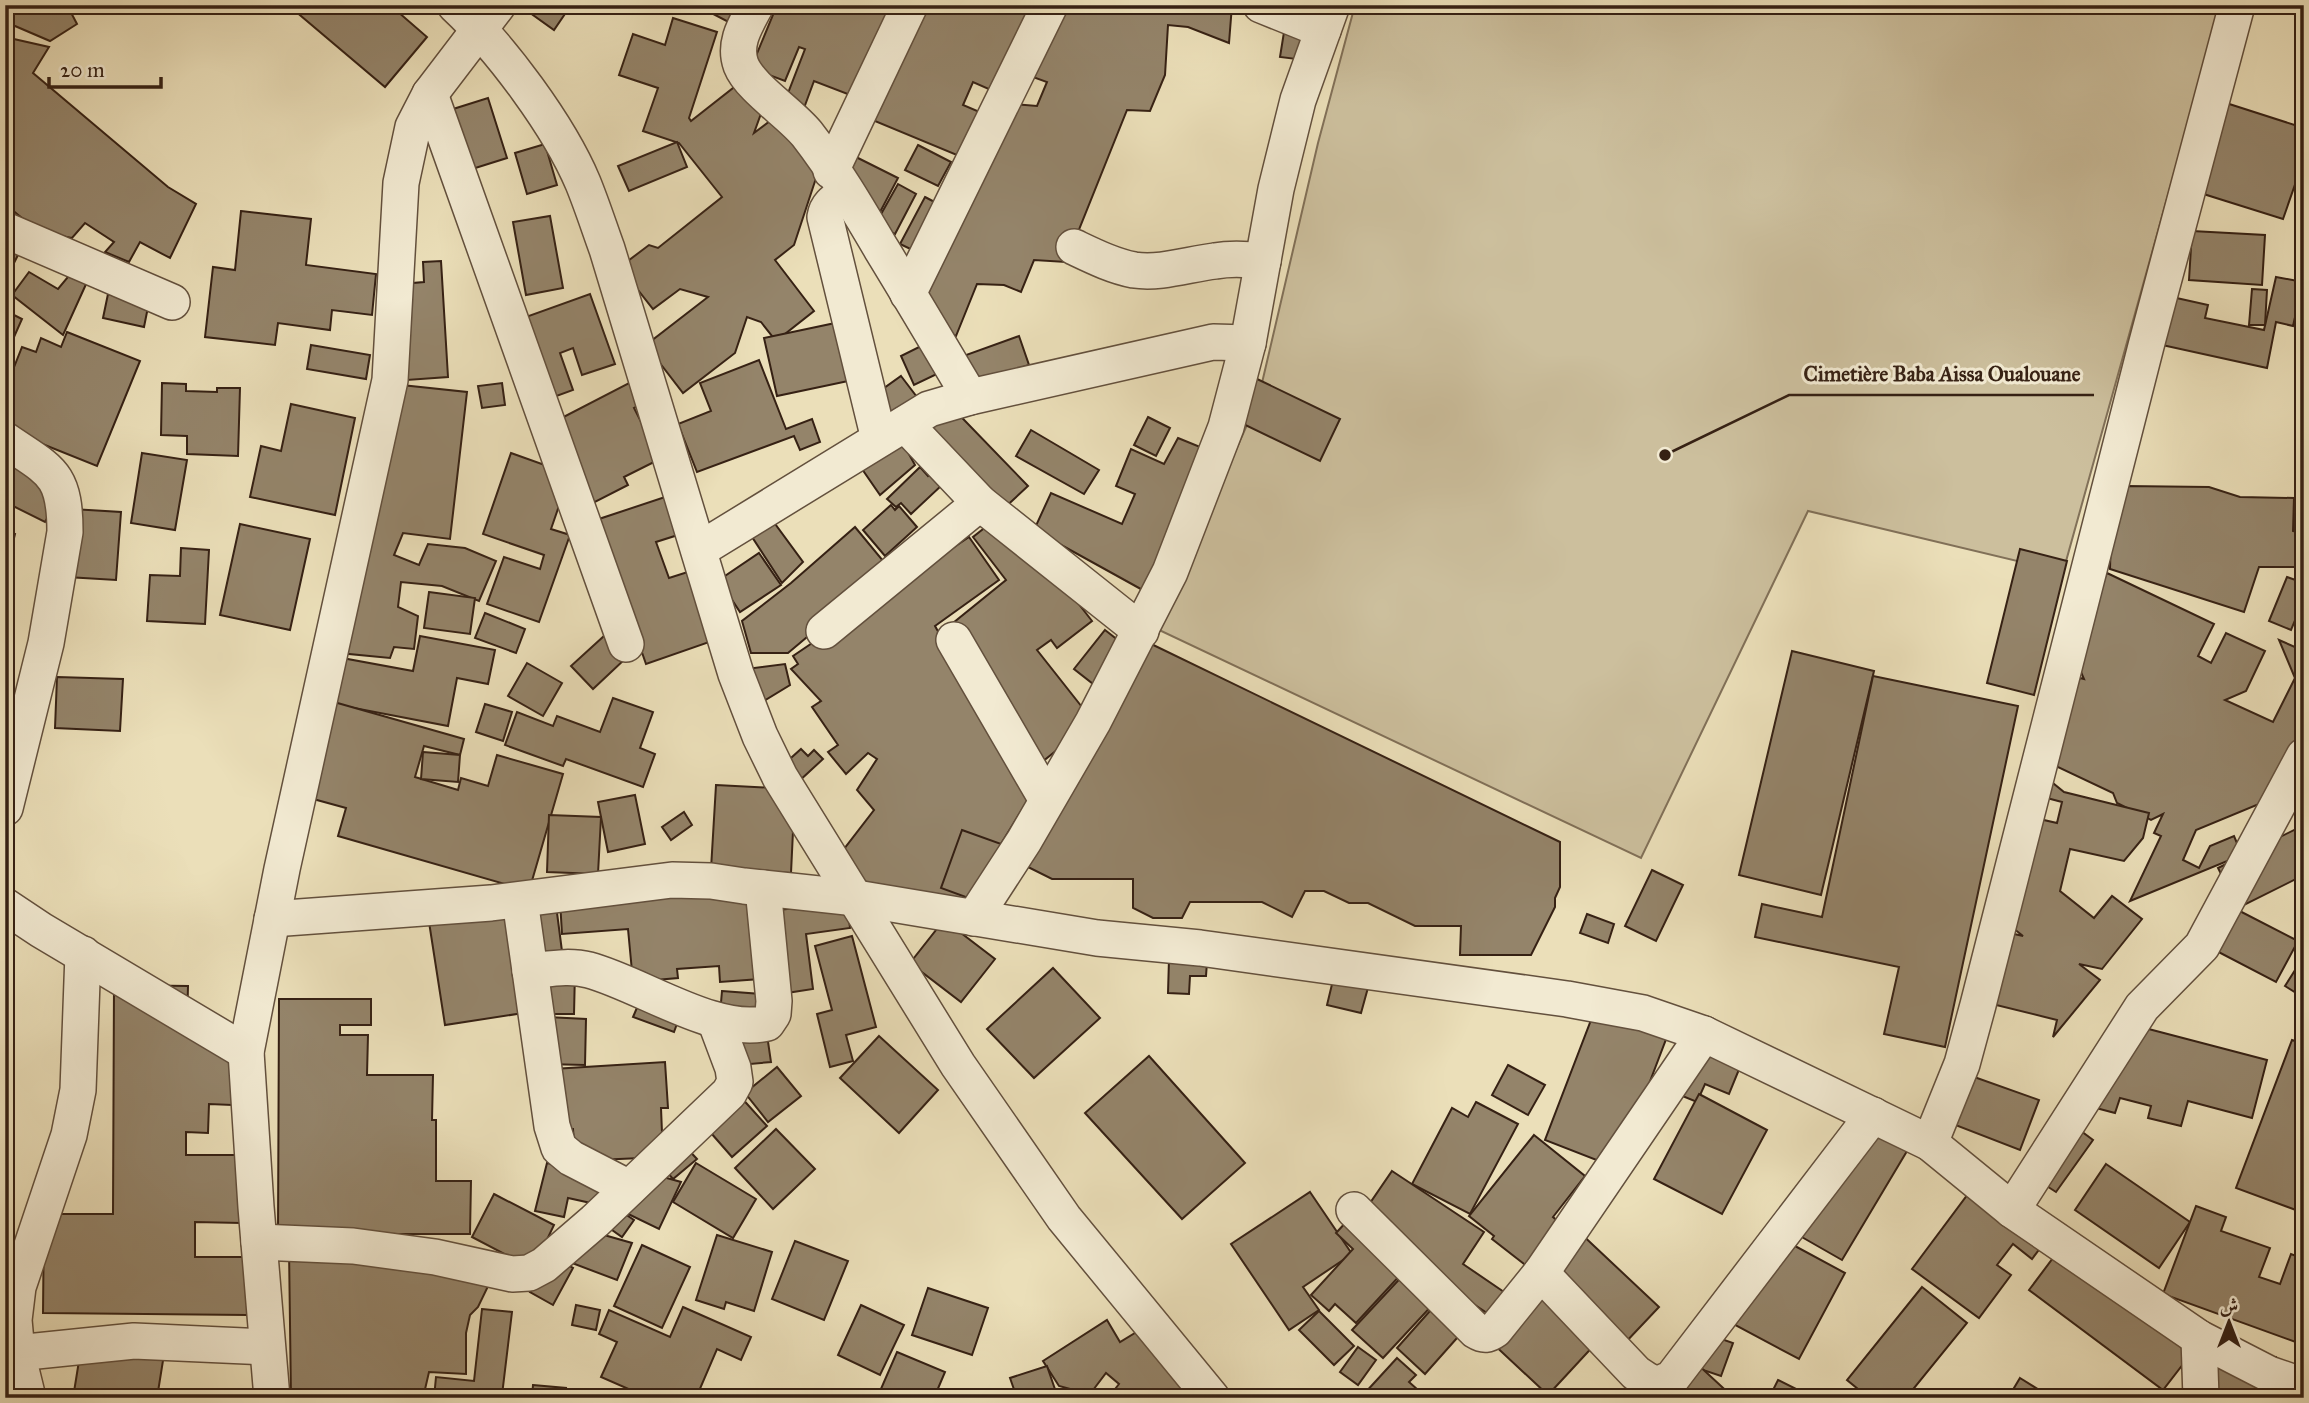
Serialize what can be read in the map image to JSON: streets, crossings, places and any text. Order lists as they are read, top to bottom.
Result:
{
  "places": ["Cimetière Baba Aissa Oualouane"],
  "scale_bar": "20 m",
  "north": "top"
}
